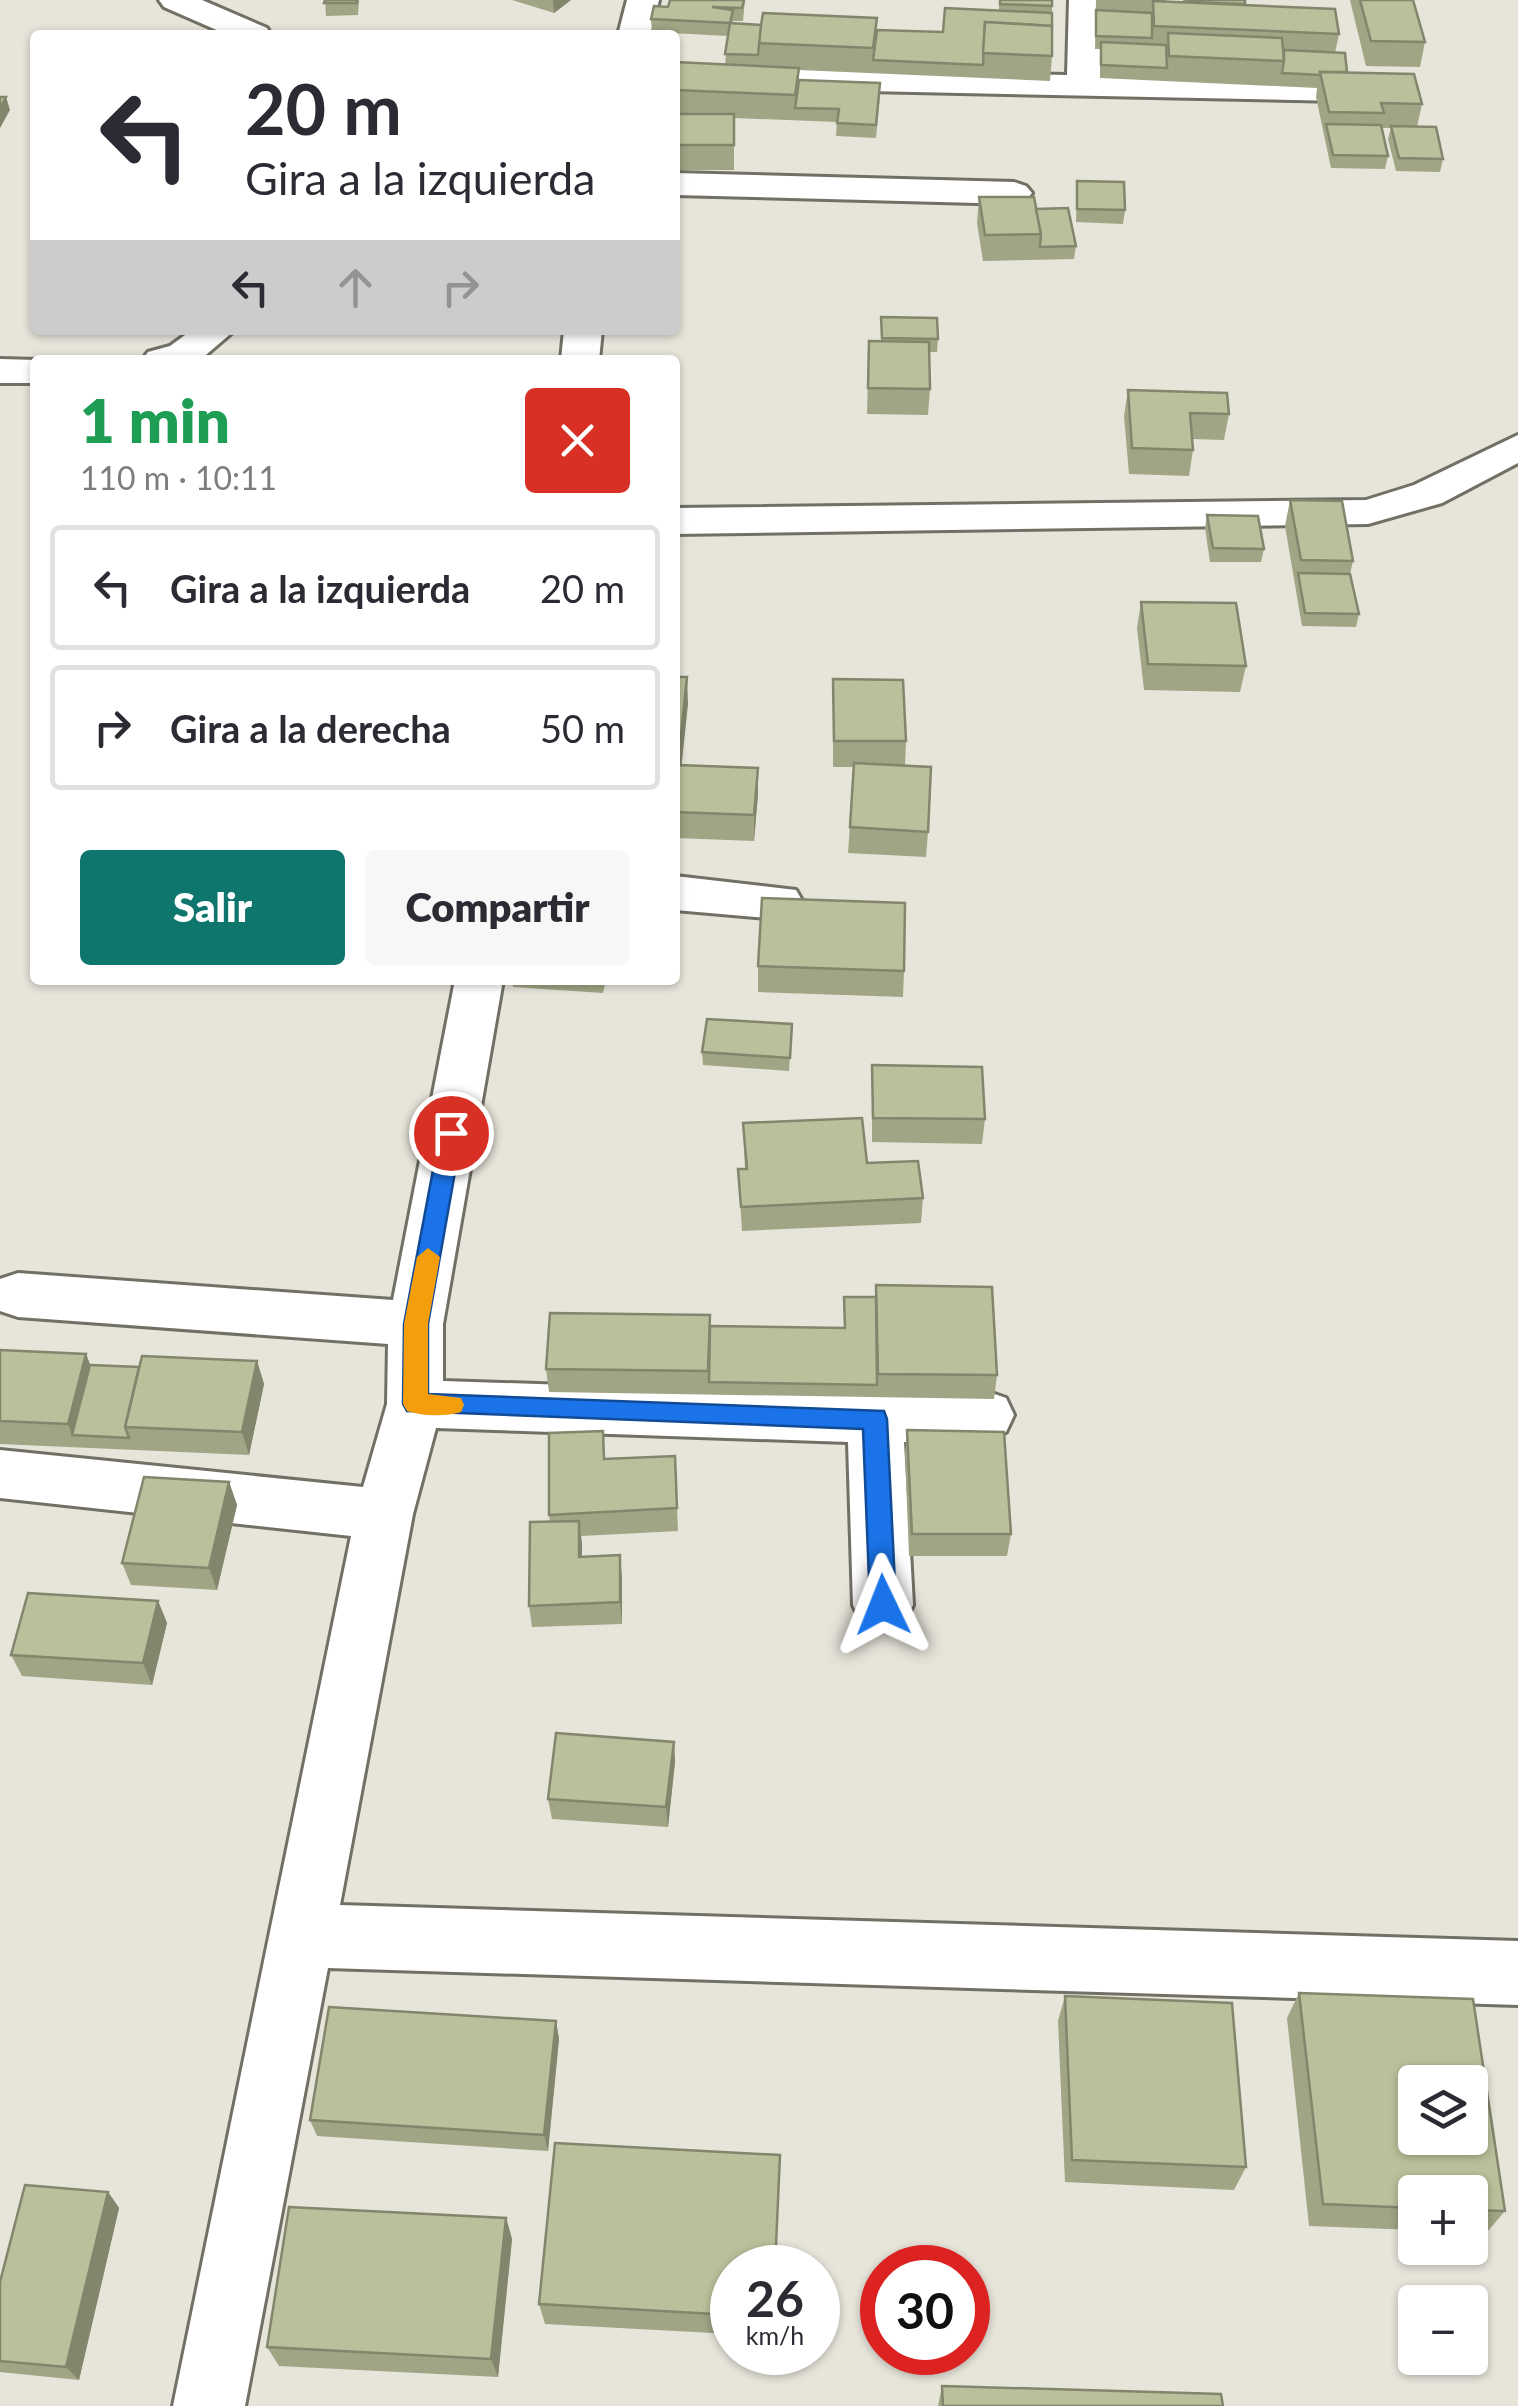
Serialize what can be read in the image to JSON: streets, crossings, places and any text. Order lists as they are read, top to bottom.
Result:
{
  "page": {
    "turn": ["20 m", "Gira a la izquierda"],
    "heading": ["1 min", "110 m · 10:11"],
    "list": [
      {
        "name": "Gira a la izquierda",
        "value": "20 m"
      },
      {
        "name": "Gira a la derecha",
        "value": "50 m"
      }
    ],
    "buttons": ["Salir", "Compartir"],
    "map_buttons": ["+", "−"],
    "speed": "26 km/h",
    "limit": "30"
  }
}
